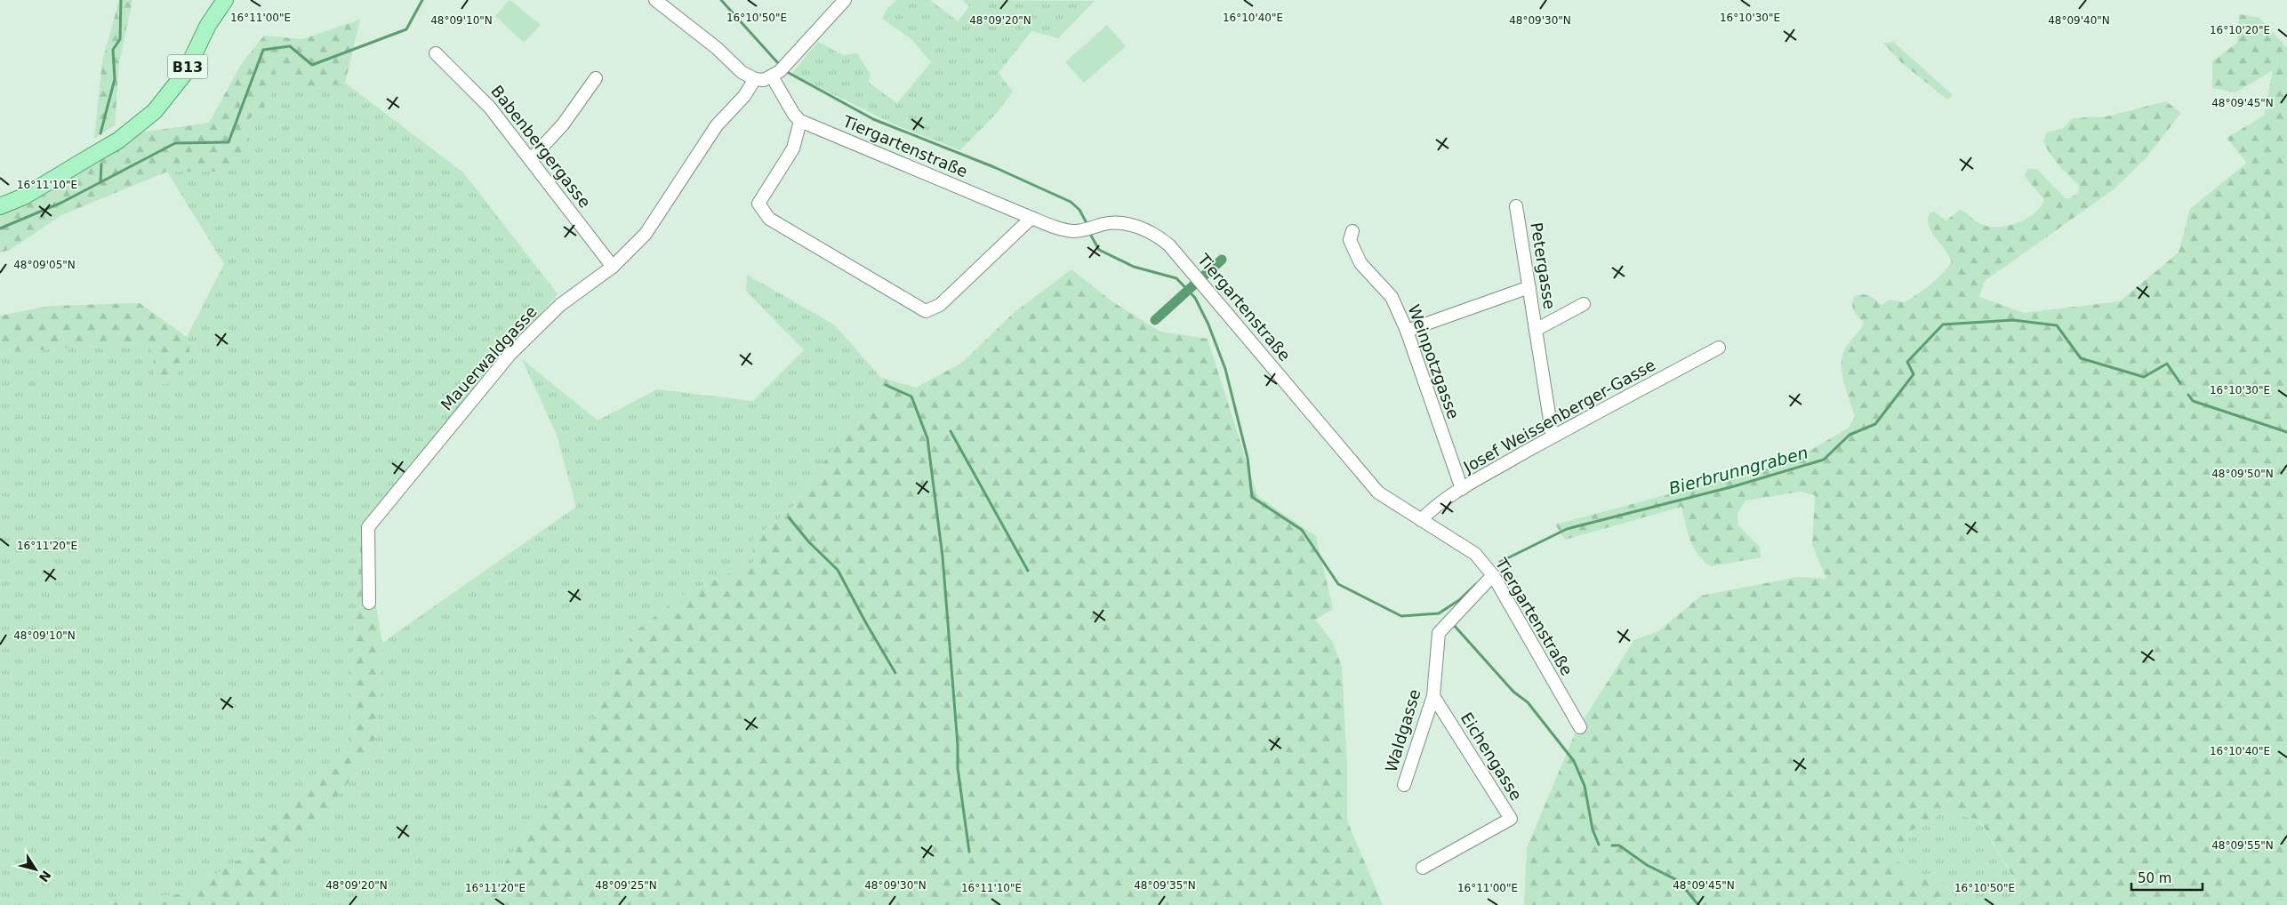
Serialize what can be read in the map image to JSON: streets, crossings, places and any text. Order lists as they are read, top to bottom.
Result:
{
  "streets": {
    "main road": ["B13"],
    "street": [
      "Babenbergergasse",
      "Tiergartenstraße",
      "Petergasse",
      "Mauerwaldgasse",
      "Weinpotzgasse",
      "Josef Weissenberger-Gasse",
      "Waldgasse",
      "Eichengasse"
    ]
  },
  "crossings": [
    ["Babenbergergasse", "Mauerwaldgasse"],
    ["Tiergartenstraße", "Josef Weissenberger-Gasse"],
    ["Tiergartenstraße", "Waldgasse"],
    ["Petergasse", "Josef Weissenberger-Gasse"],
    ["Weinpotzgasse", "Josef Weissenberger-Gasse"],
    ["Waldgasse", "Eichengasse"]
  ],
  "water": ["Bierbrunngraben"],
  "scale_bar": "50 m",
  "north": "bottom right",
  "coordinates": [
    "16°10'50\"E",
    "16°10'40\"E",
    "16°11'00\"E",
    "16°10'30\"E",
    "48°09'10\"N",
    "48°09'20\"N",
    "48°09'30\"N",
    "48°09'40\"N",
    "16°10'20\"E",
    "48°09'45\"N",
    "16°11'10\"E",
    "48°09'05\"N",
    "48°09'50\"N",
    "16°11'20\"E",
    "48°09'55\"N",
    "48°09'25\"N",
    "48°09'35\"N"
  ]
}
